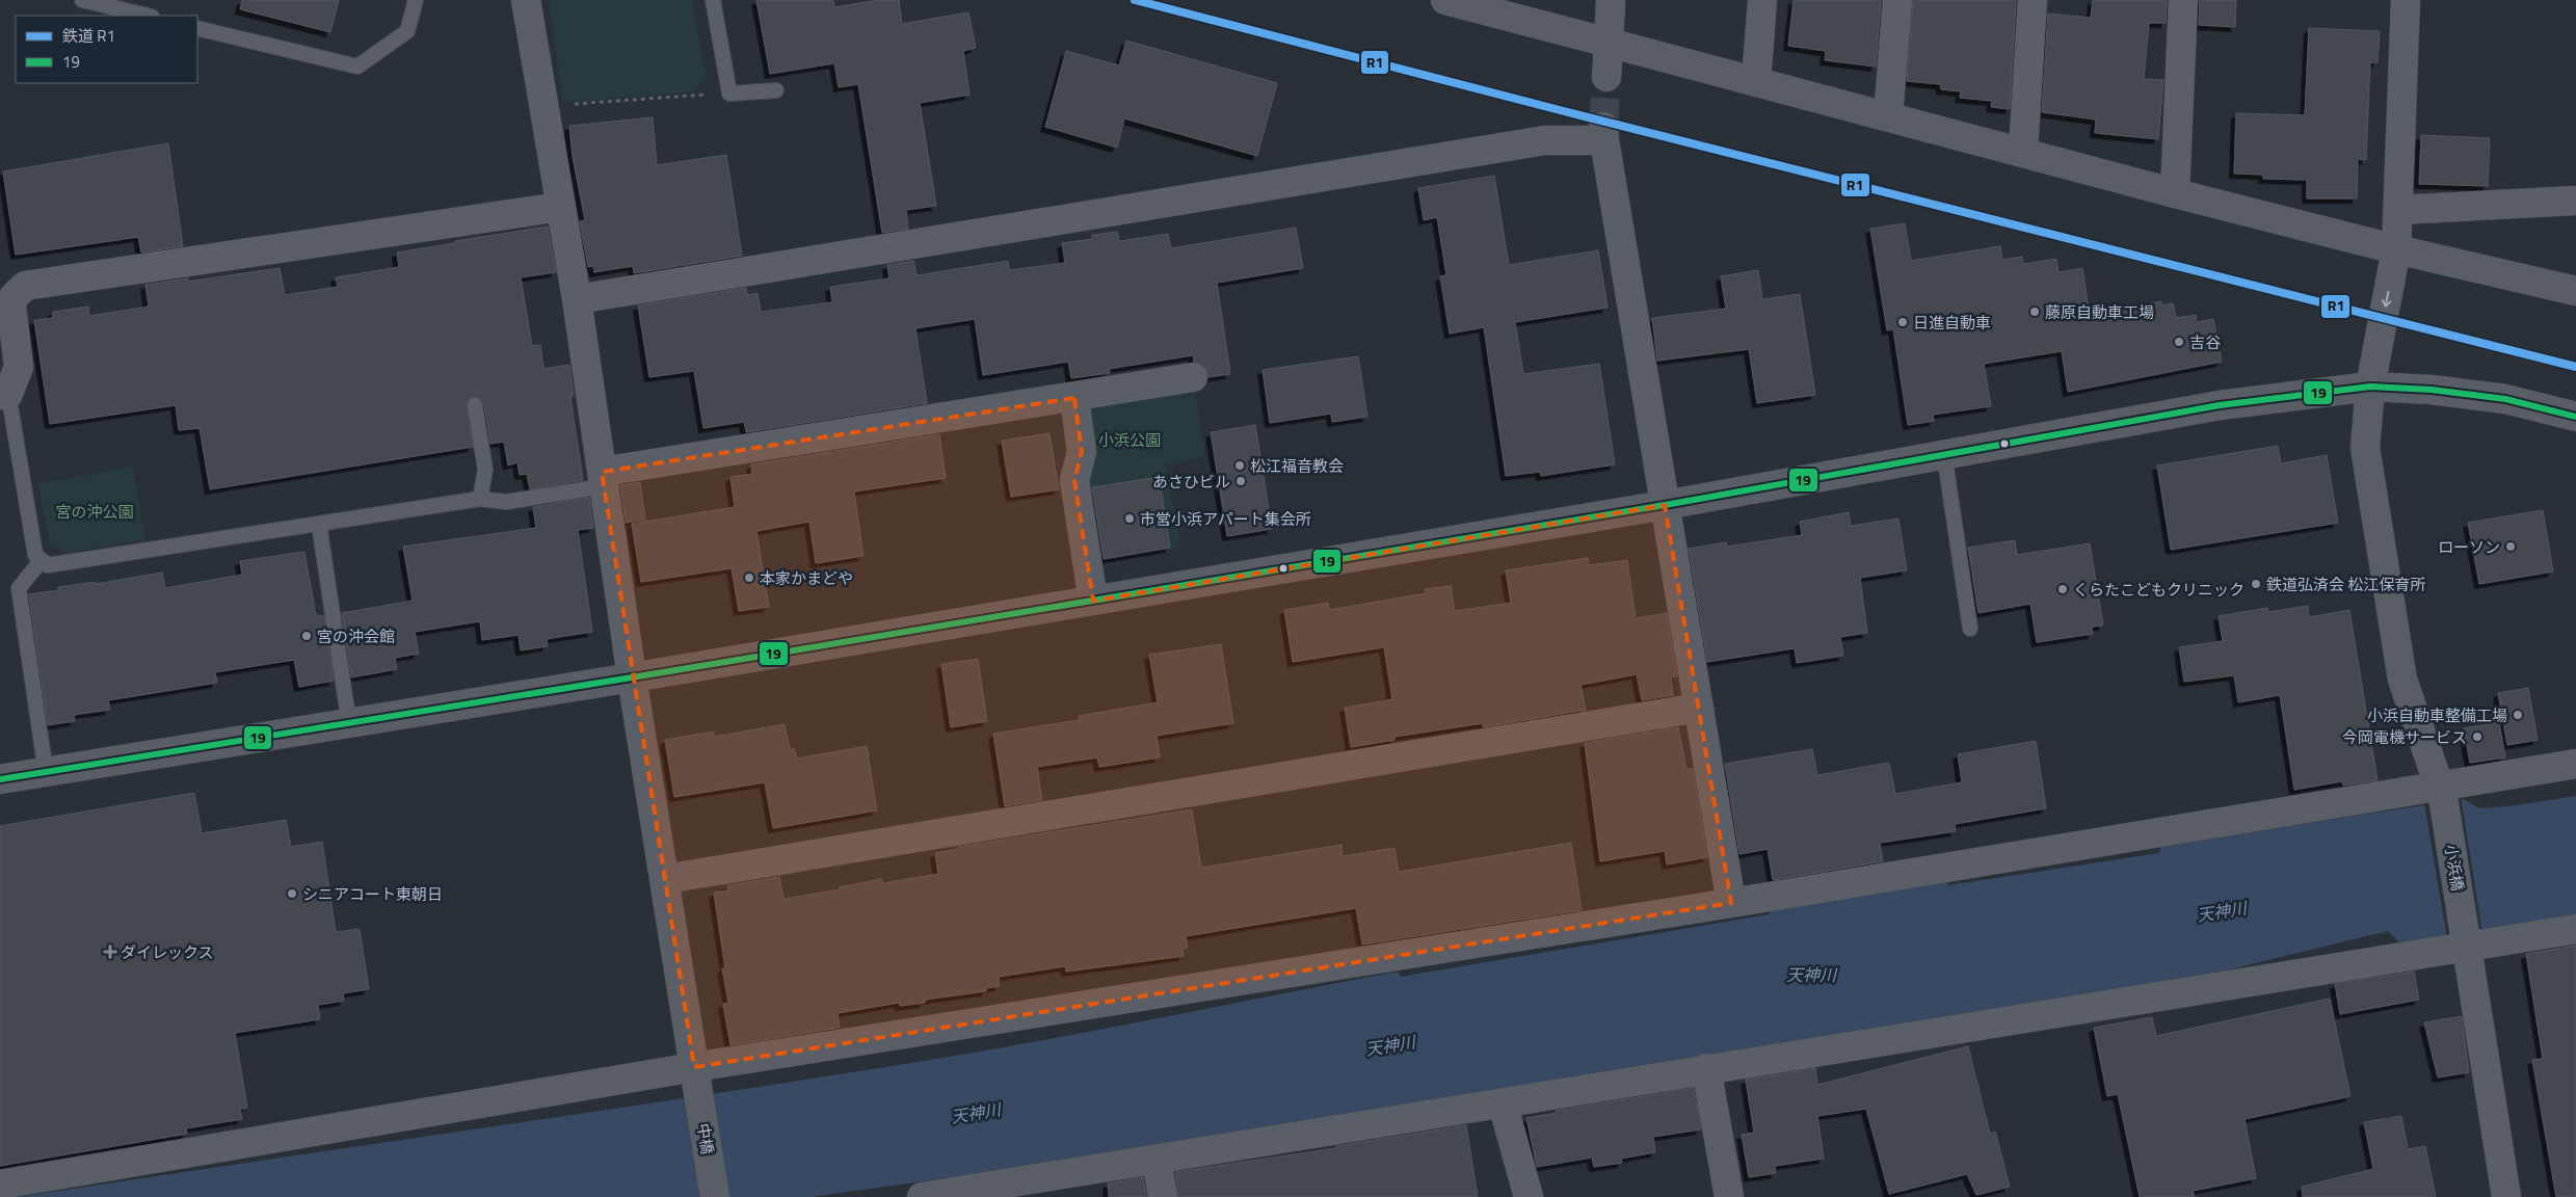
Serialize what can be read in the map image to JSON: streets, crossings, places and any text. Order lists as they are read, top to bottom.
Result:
{
  "streets": {
    "street": ["小浜橋", "中橋"]
  },
  "water": ["天神川"],
  "parks": ["小浜公園", "宮の沖公園"],
  "places": {
    "other": [
      "藤原自動車工場",
      "日進自動車",
      "吉谷",
      "松江福音教会",
      "あさひビル",
      "市営小浜アパート集会所",
      "ローソン",
      "本家かまどや",
      "鉄道弘済会 松江保育所",
      "くらたこどもクリニック",
      "宮の沖会館",
      "小浜自動車整備工場",
      "今岡電機サービス",
      "シニアコート東朝日"
    ],
    "health": ["ダイレックス"]
  },
  "lines": ["rail line R1", "transit line 19"],
  "legend": ["鉄道 R1", "19"]
}
